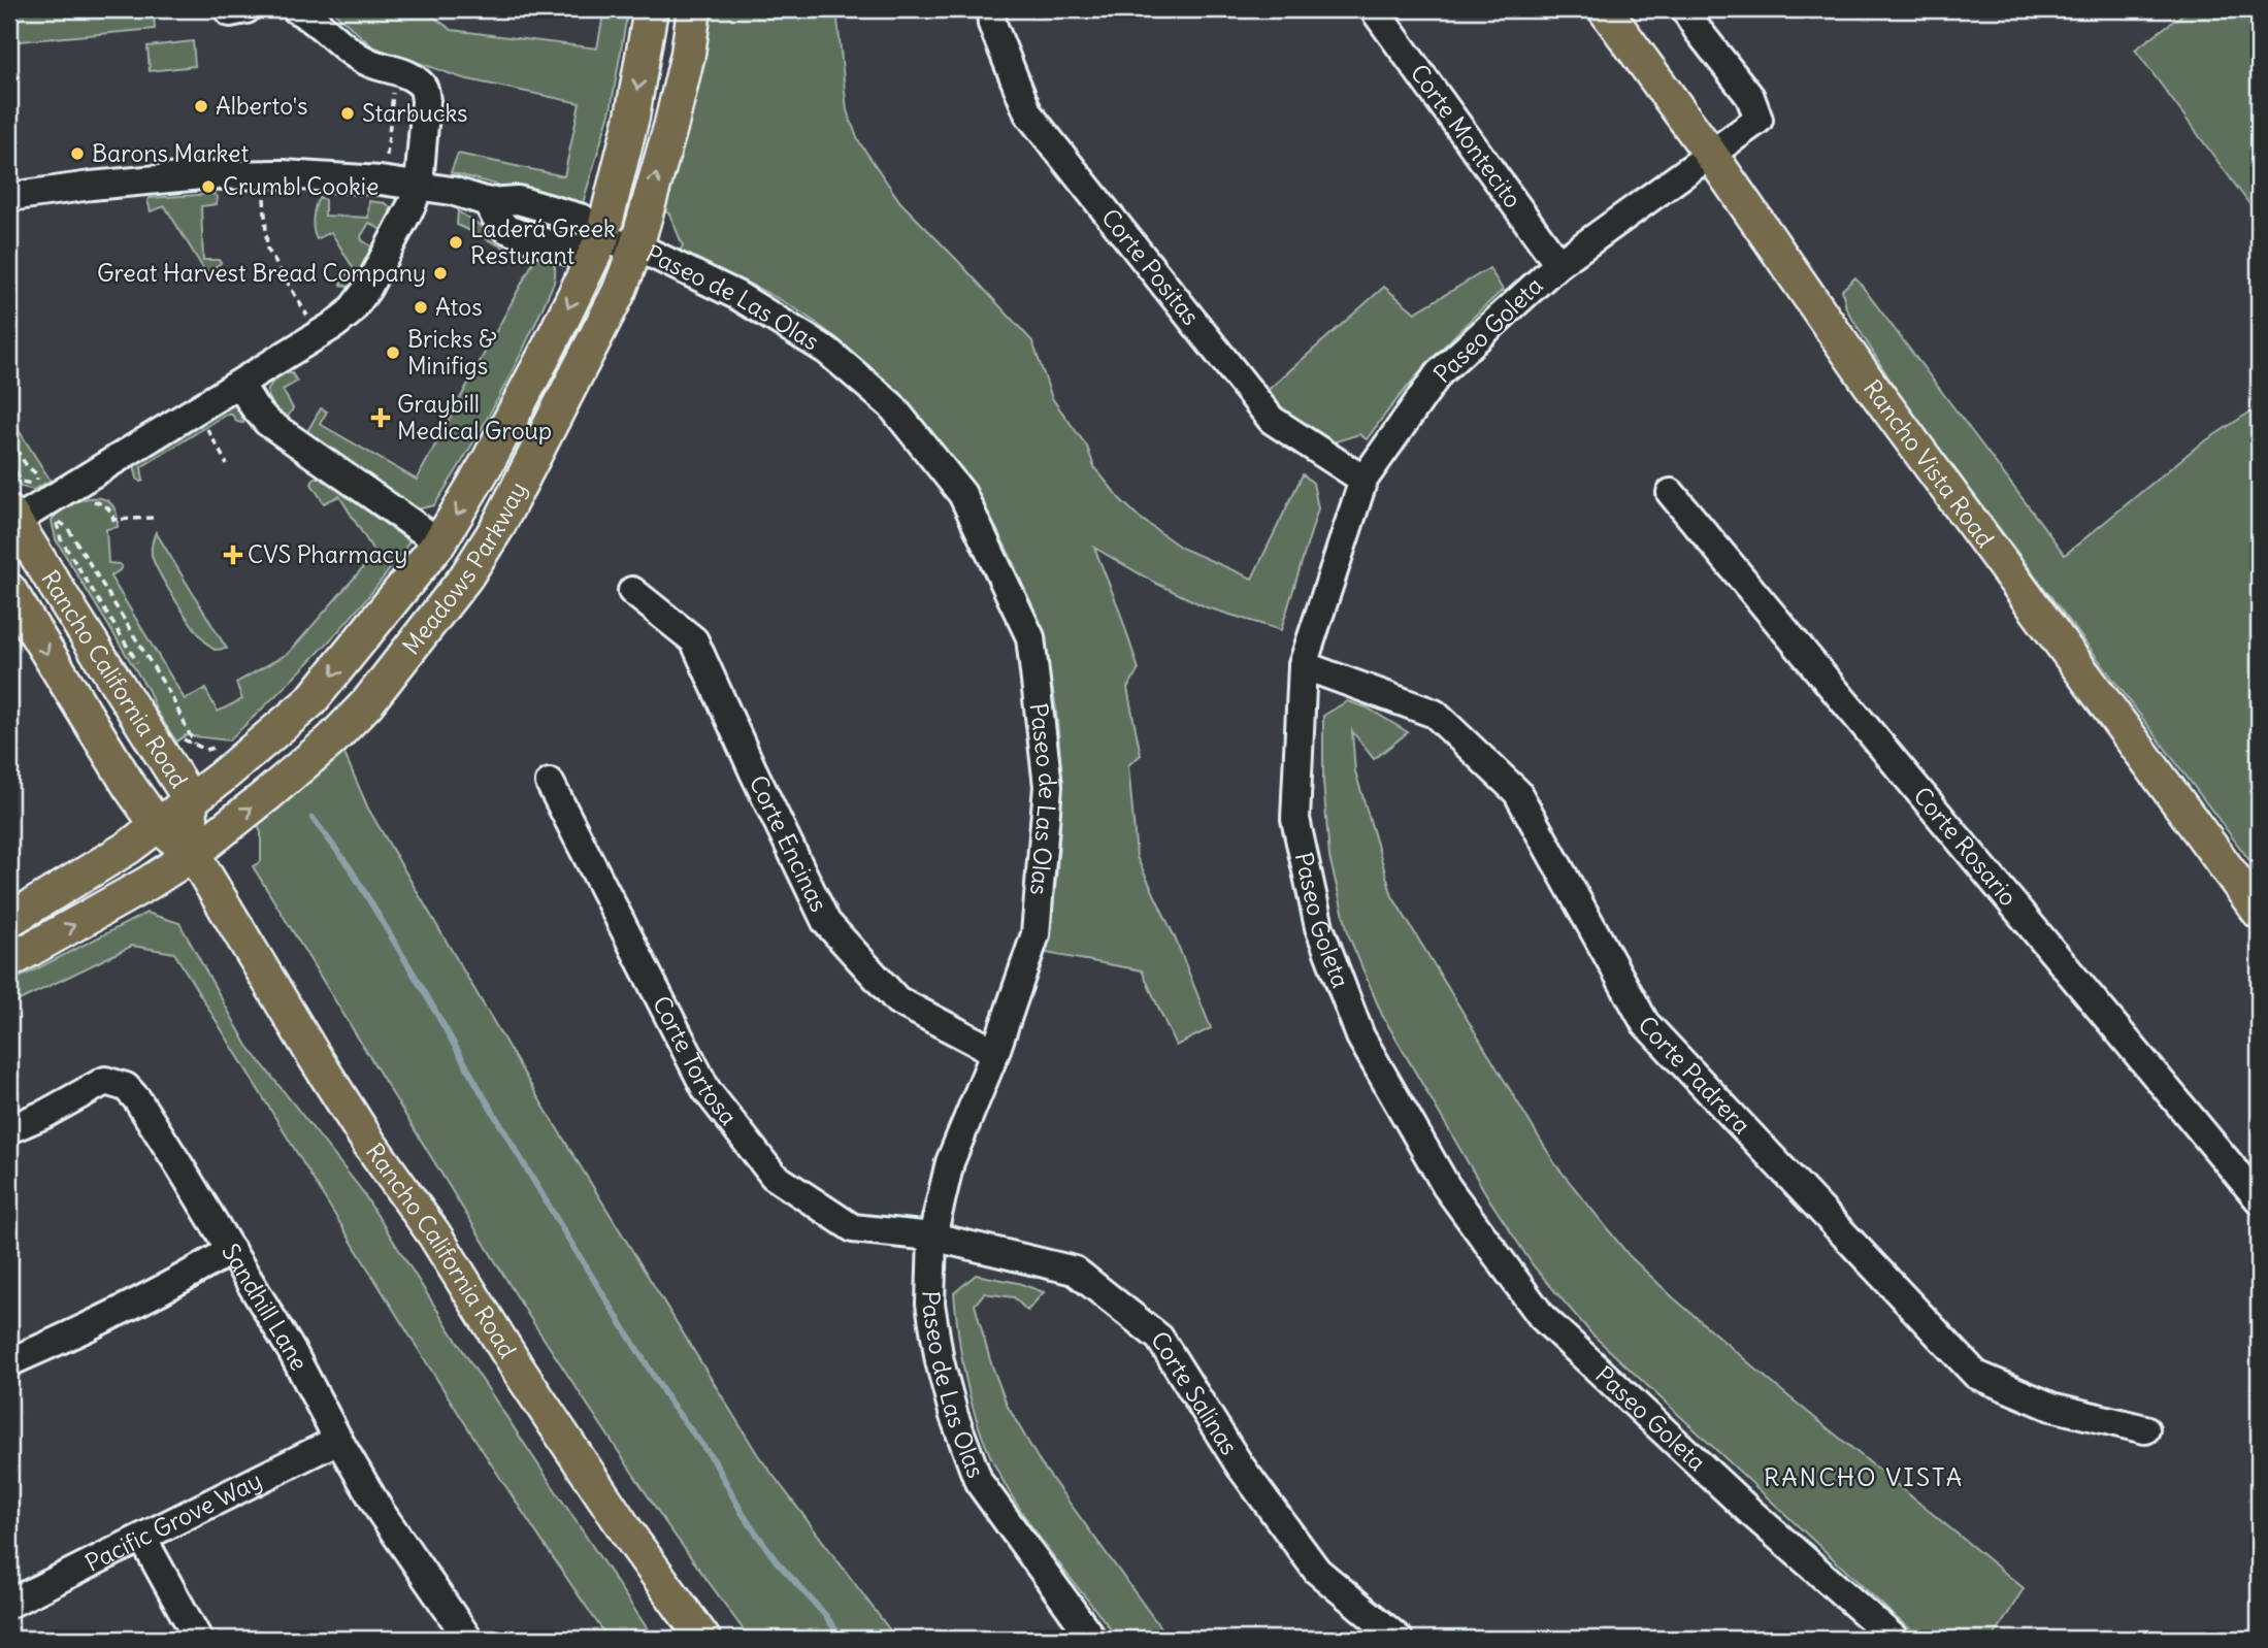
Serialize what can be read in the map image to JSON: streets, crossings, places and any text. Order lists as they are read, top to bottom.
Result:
{
  "streets": {
    "main road": ["Rancho Vista Road", "Meadows Parkway", "Rancho California Road"],
    "street": [
      "Corte Montecito",
      "Corte Positas",
      "Paseo de Las Olas",
      "Paseo Goleta",
      "Corte Encinas",
      "Corte Rosario",
      "Corte Tortosa",
      "Corte Padrera",
      "Sandhill Lane",
      "Corte Salinas",
      "Pacific Grove Way"
    ]
  },
  "crossings": [
    ["Corte Montecito", "Paseo Goleta"],
    ["Corte Positas", "Paseo Goleta"],
    ["Paseo de Las Olas", "Meadows Parkway"],
    ["Paseo de Las Olas", "Corte Encinas"],
    ["Paseo de Las Olas", "Corte Tortosa"],
    ["Paseo de Las Olas", "Corte Salinas"],
    ["Paseo Goleta", "Rancho Vista Road"],
    ["Paseo Goleta", "Corte Padrera"],
    ["Meadows Parkway", "Rancho California Road"],
    ["Corte Tortosa", "Corte Salinas"],
    ["Sandhill Lane", "Pacific Grove Way"]
  ],
  "districts": ["RANCHO VISTA"],
  "places": {
    "other": [
      "Alberto's",
      "Starbucks",
      "Barons Market",
      "Crumbl Cookie",
      "Laderá Greek Resturant",
      "Great Harvest Bread Company",
      "Atos",
      "Bricks & Minifigs"
    ],
    "health": ["Graybill Medical Group", "CVS Pharmacy"]
  }
}
